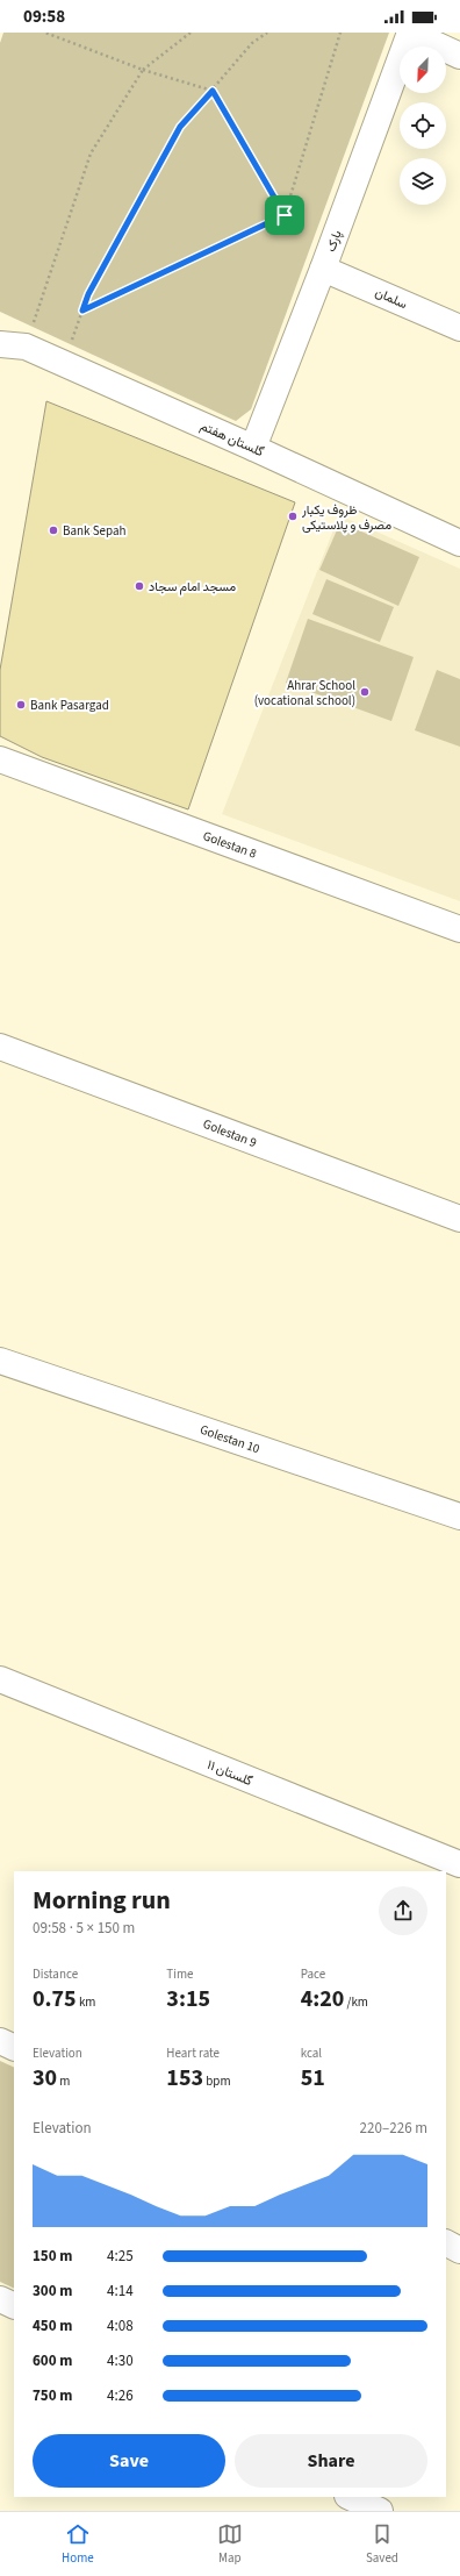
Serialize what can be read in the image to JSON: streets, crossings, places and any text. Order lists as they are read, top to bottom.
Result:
{
  "streets": {
    "street": [
      "پارک",
      "سلمان",
      "گلستان هفتم",
      "Golestan 8",
      "Golestan 9",
      "Golestan 10",
      "گلستان ۱۱"
    ]
  },
  "crossings": [
    ["پارک", "سلمان"],
    ["پارک", "گلستان هفتم"]
  ],
  "places": [
    "ظروف یکبار مصرف و پلاستیکی",
    "Bank Sepah",
    "مسجد امام سجاد",
    "Ahrar School (vocational school)",
    "Bank Pasargad"
  ],
  "north": "bottom left",
  "page": {
    "status": "09:58",
    "heading": ["Morning run", "09:58 · 5 × 150 m"],
    "stats": [
      ["Distance", "0.75 km"],
      ["Time", "3:15"],
      ["Pace", "4:20 /km"],
      ["Elevation", "30 m"],
      ["Heart rate", "153 bpm"],
      ["kcal", "51"]
    ],
    "chart": ["Elevation", "220–226 m"],
    "list": [
      {
        "name": "150 m",
        "note": "4:25"
      },
      {
        "name": "300 m",
        "note": "4:14"
      },
      {
        "name": "450 m",
        "note": "4:08"
      },
      {
        "name": "600 m",
        "note": "4:30"
      },
      {
        "name": "750 m",
        "note": "4:26"
      }
    ],
    "buttons": ["Save", "Share"],
    "tabs": ["Home", "Map", "Saved"]
  }
}
